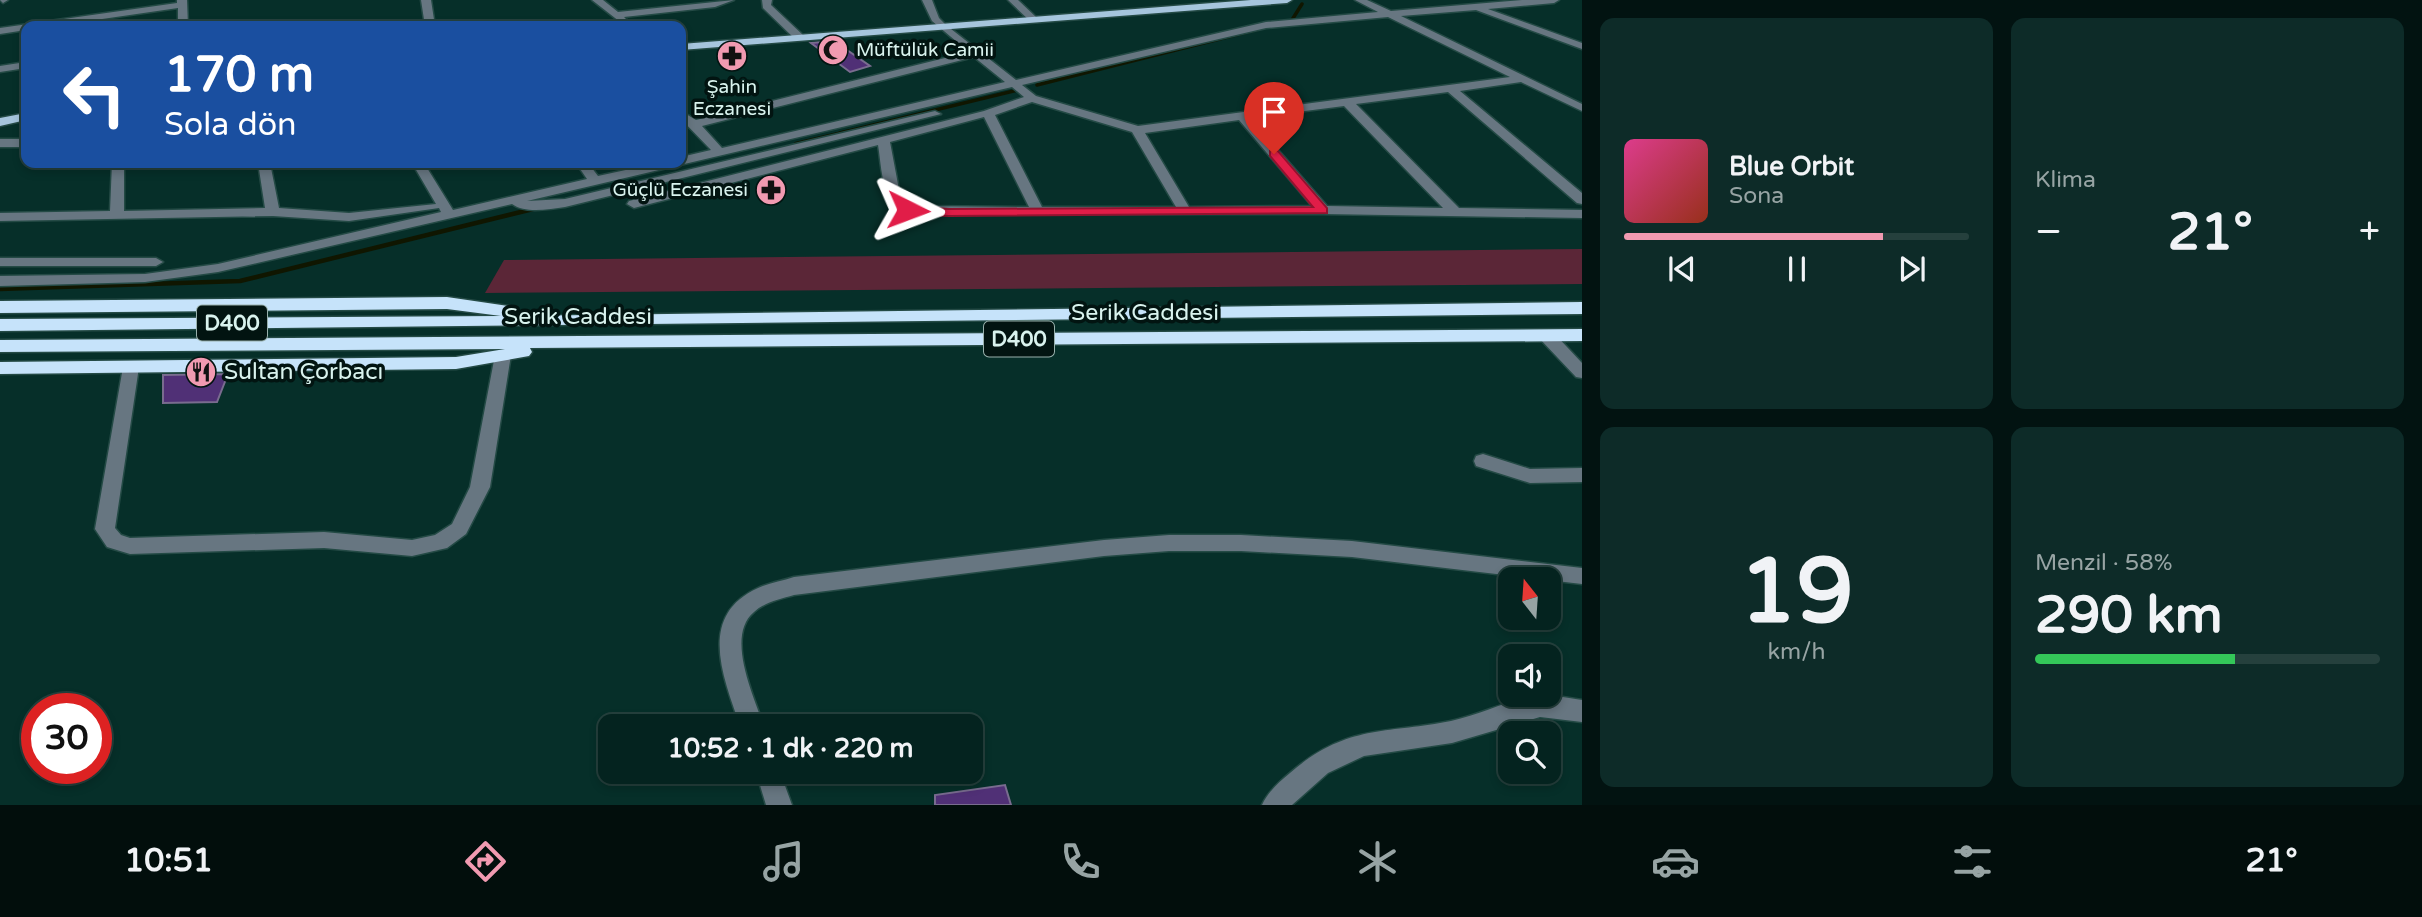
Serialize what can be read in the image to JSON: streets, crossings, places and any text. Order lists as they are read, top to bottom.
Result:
{
  "streets": {
    "highway": ["Serik Caddesi", "D400"]
  },
  "places": {
    "mosque": ["Müftülük Camii"],
    "pharmacy": ["Şahin Eczanesi", "Güçlü Eczanesi"],
    "restaurant": ["Sultan Çorbacı"]
  },
  "north": "top",
  "page": {
    "tile": [
      "Klima",
      ["19", "km/h"],
      ["Menzil · 58%", "290 km"]
    ],
    "turn": ["170 m", "Sola dön"],
    "song": ["Blue Orbit", "Sona"],
    "heat": ["−", "21°", "+"],
    "limit": "30",
    "trip": "10:52 · 1 dk · 220 m",
    "tabs": ["10:51", "21°"]
  }
}
